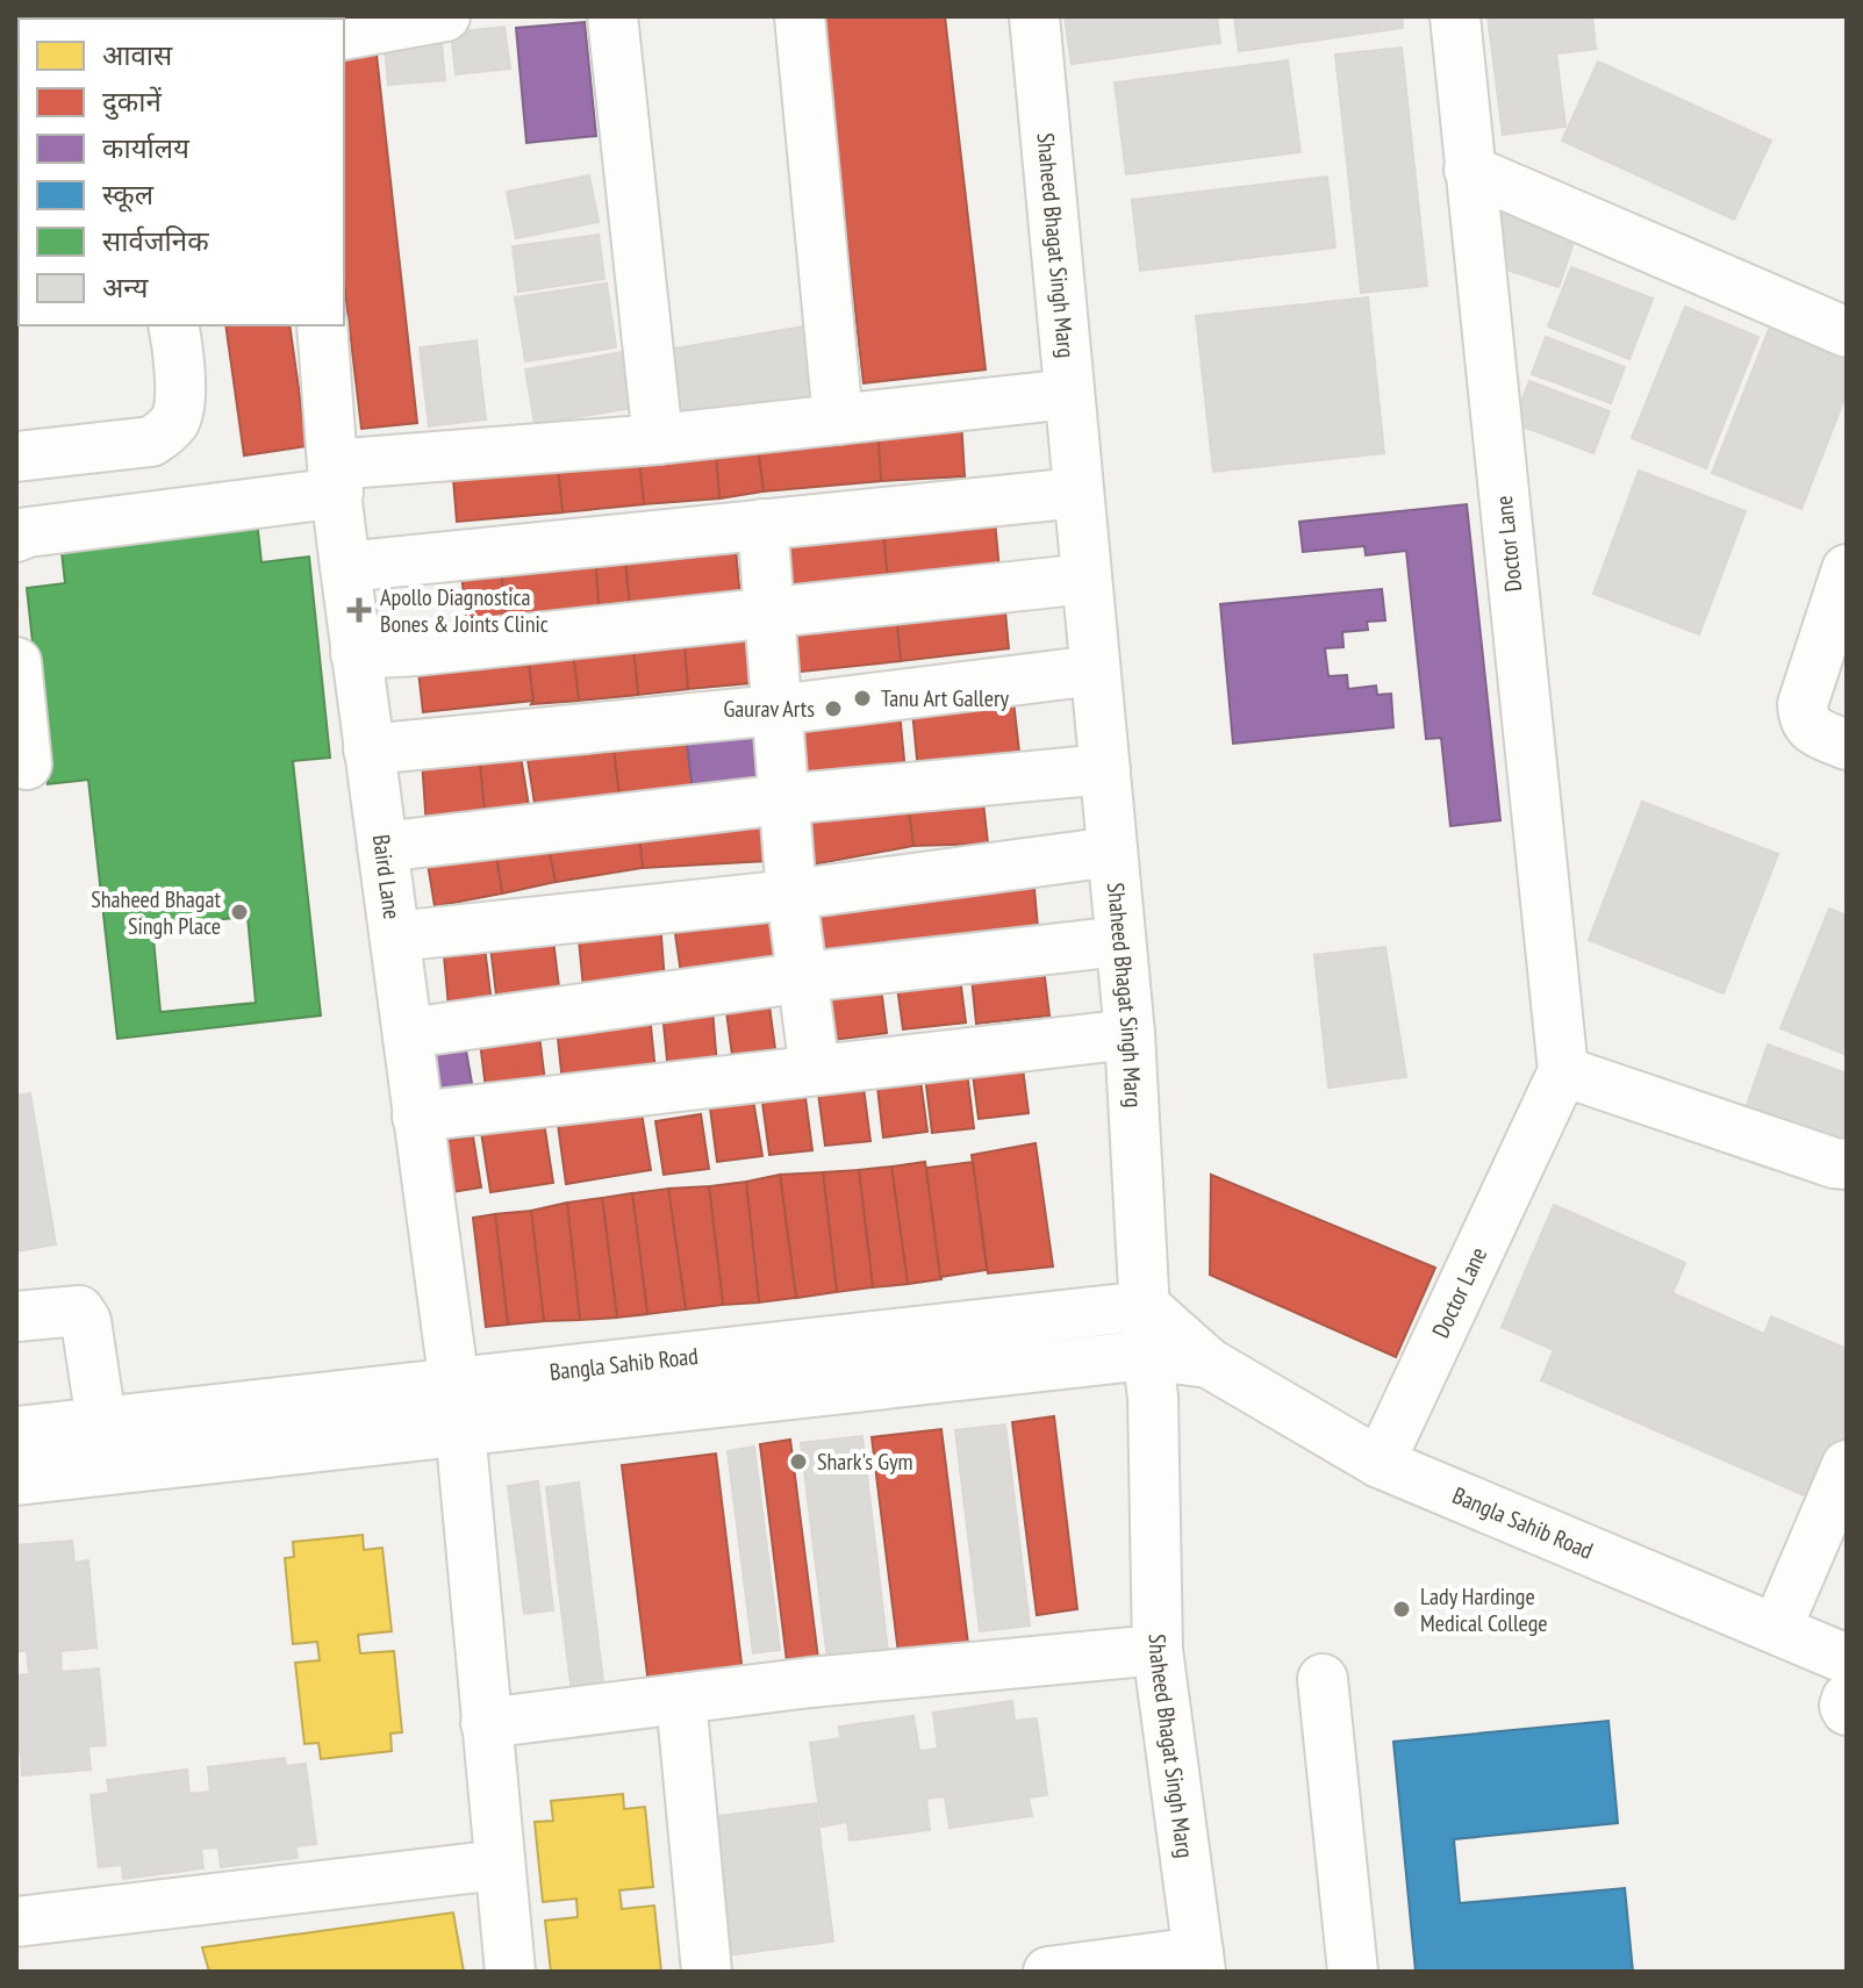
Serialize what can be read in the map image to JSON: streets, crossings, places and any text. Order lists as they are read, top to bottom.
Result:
{
  "streets": {
    "street": [
      "Shaheed Bhagat Singh Marg",
      "Doctor Lane",
      "Baird Lane",
      "Bangla Sahib Road"
    ]
  },
  "crossings": [
    ["Shaheed Bhagat Singh Marg", "Bangla Sahib Road"],
    ["Doctor Lane", "Bangla Sahib Road"],
    ["Baird Lane", "Bangla Sahib Road"]
  ],
  "places": {
    "health": ["Apollo Diagnostica Bones & Joints Clinic"],
    "other": [
      "Tanu Art Gallery",
      "Gaurav Arts",
      "Shaheed Bhagat Singh Place",
      "Shark's Gym",
      "Lady Hardinge Medical College"
    ]
  },
  "legend": [
    "आवास",
    "दुकानें",
    "कार्यालय",
    "स्कूल",
    "सार्वजनिक",
    "अन्य"
  ]
}
